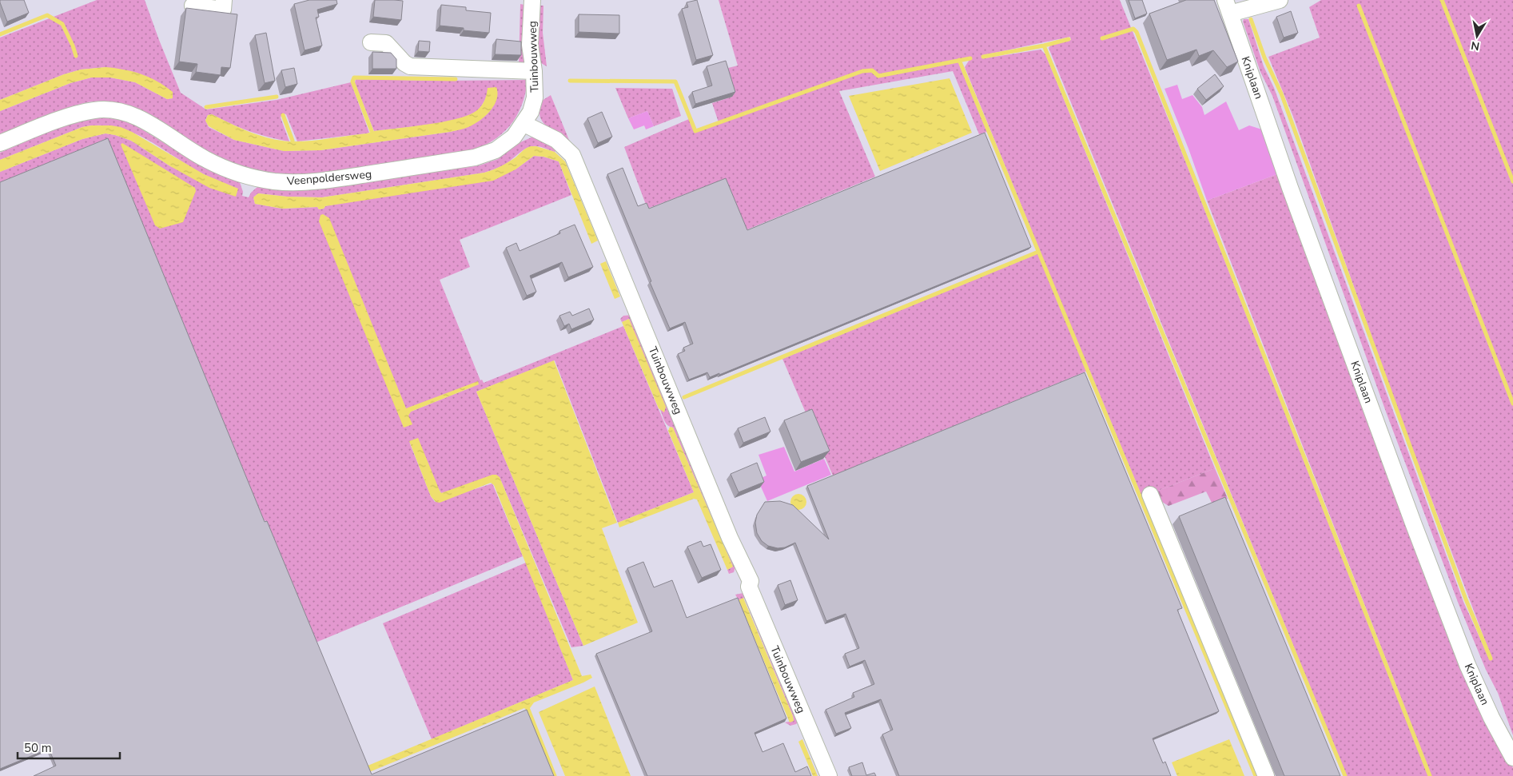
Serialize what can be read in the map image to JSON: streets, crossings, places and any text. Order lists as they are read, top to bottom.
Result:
{
  "streets": {
    "street": ["Tuinbouwweg", "Kniplaan", "Veenpoldersweg"]
  },
  "crossings": [
    ["Tuinbouwweg", "Veenpoldersweg"]
  ],
  "scale_bar": "50 m",
  "north": "bottom"
}
